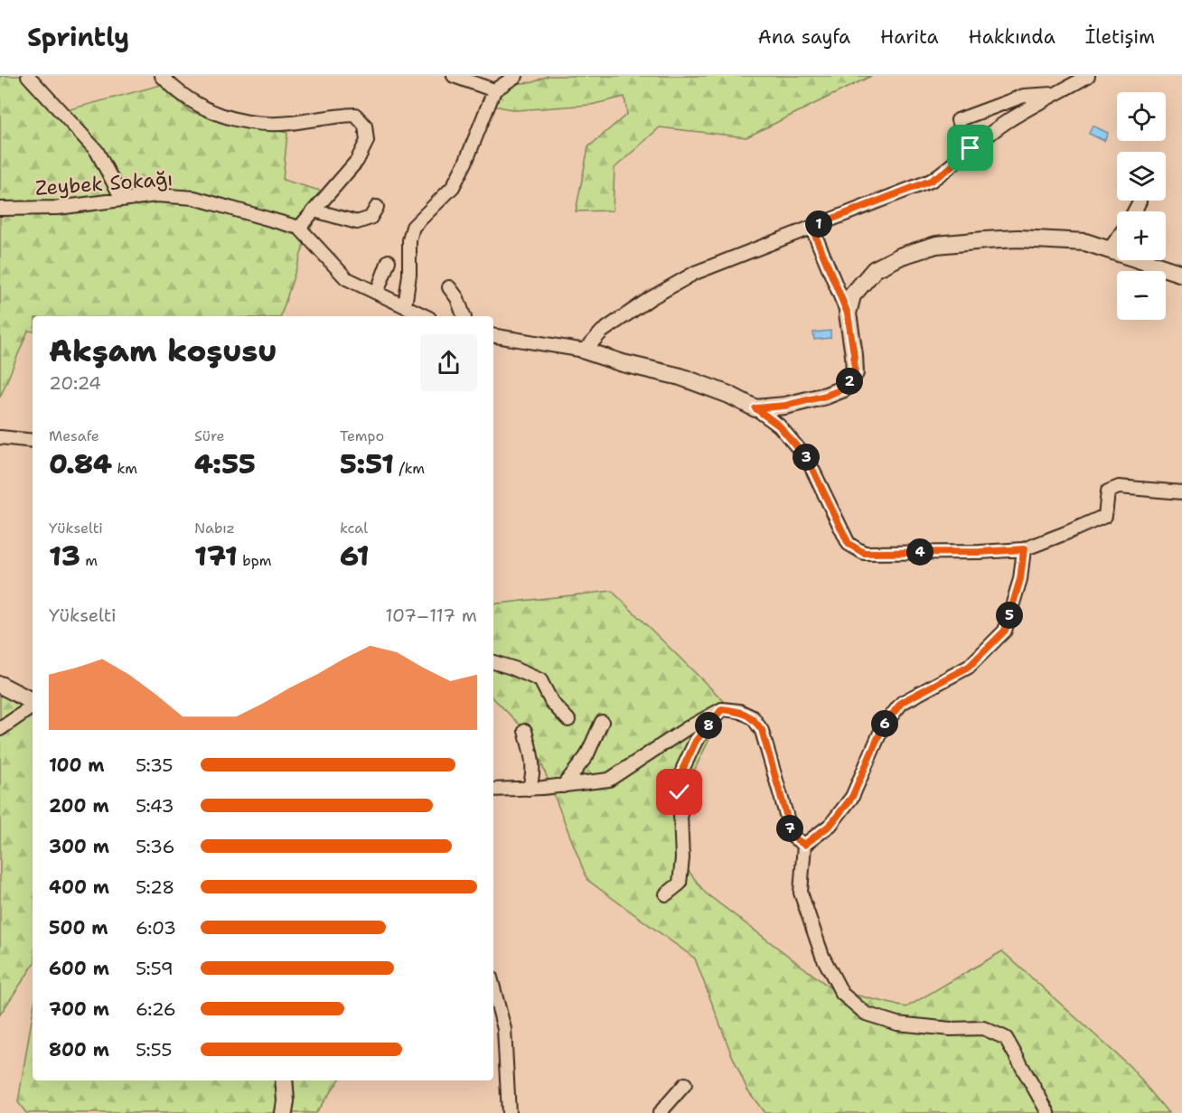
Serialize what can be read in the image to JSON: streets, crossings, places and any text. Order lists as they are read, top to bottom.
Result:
{
  "streets": {
    "street": ["Zeybek Sokağı"]
  },
  "page": {
    "header": "Sprintly",
    "nav": [
      "Ana sayfa",
      "Harita",
      "Hakkında",
      "İletişim"
    ],
    "map_buttons": ["+", "−"],
    "pins": [
      "1",
      "2",
      "3",
      "4",
      "5",
      "6",
      "8",
      "7"
    ],
    "heading": ["Akşam koşusu", "20:24"],
    "stats": [
      ["Mesafe", "0.84 km"],
      ["Süre", "4:55"],
      ["Tempo", "5:51 /km"],
      ["Yükselti", "13 m"],
      ["Nabız", "171 bpm"],
      ["kcal", "61"]
    ],
    "chart": ["Yükselti", "107–117 m"],
    "list": [
      {
        "name": "100 m",
        "note": "5:35"
      },
      {
        "name": "200 m",
        "note": "5:43"
      },
      {
        "name": "300 m",
        "note": "5:36"
      },
      {
        "name": "400 m",
        "note": "5:28"
      },
      {
        "name": "500 m",
        "note": "6:03"
      },
      {
        "name": "600 m",
        "note": "5:59"
      },
      {
        "name": "700 m",
        "note": "6:26"
      },
      {
        "name": "800 m",
        "note": "5:55"
      }
    ]
  }
}
